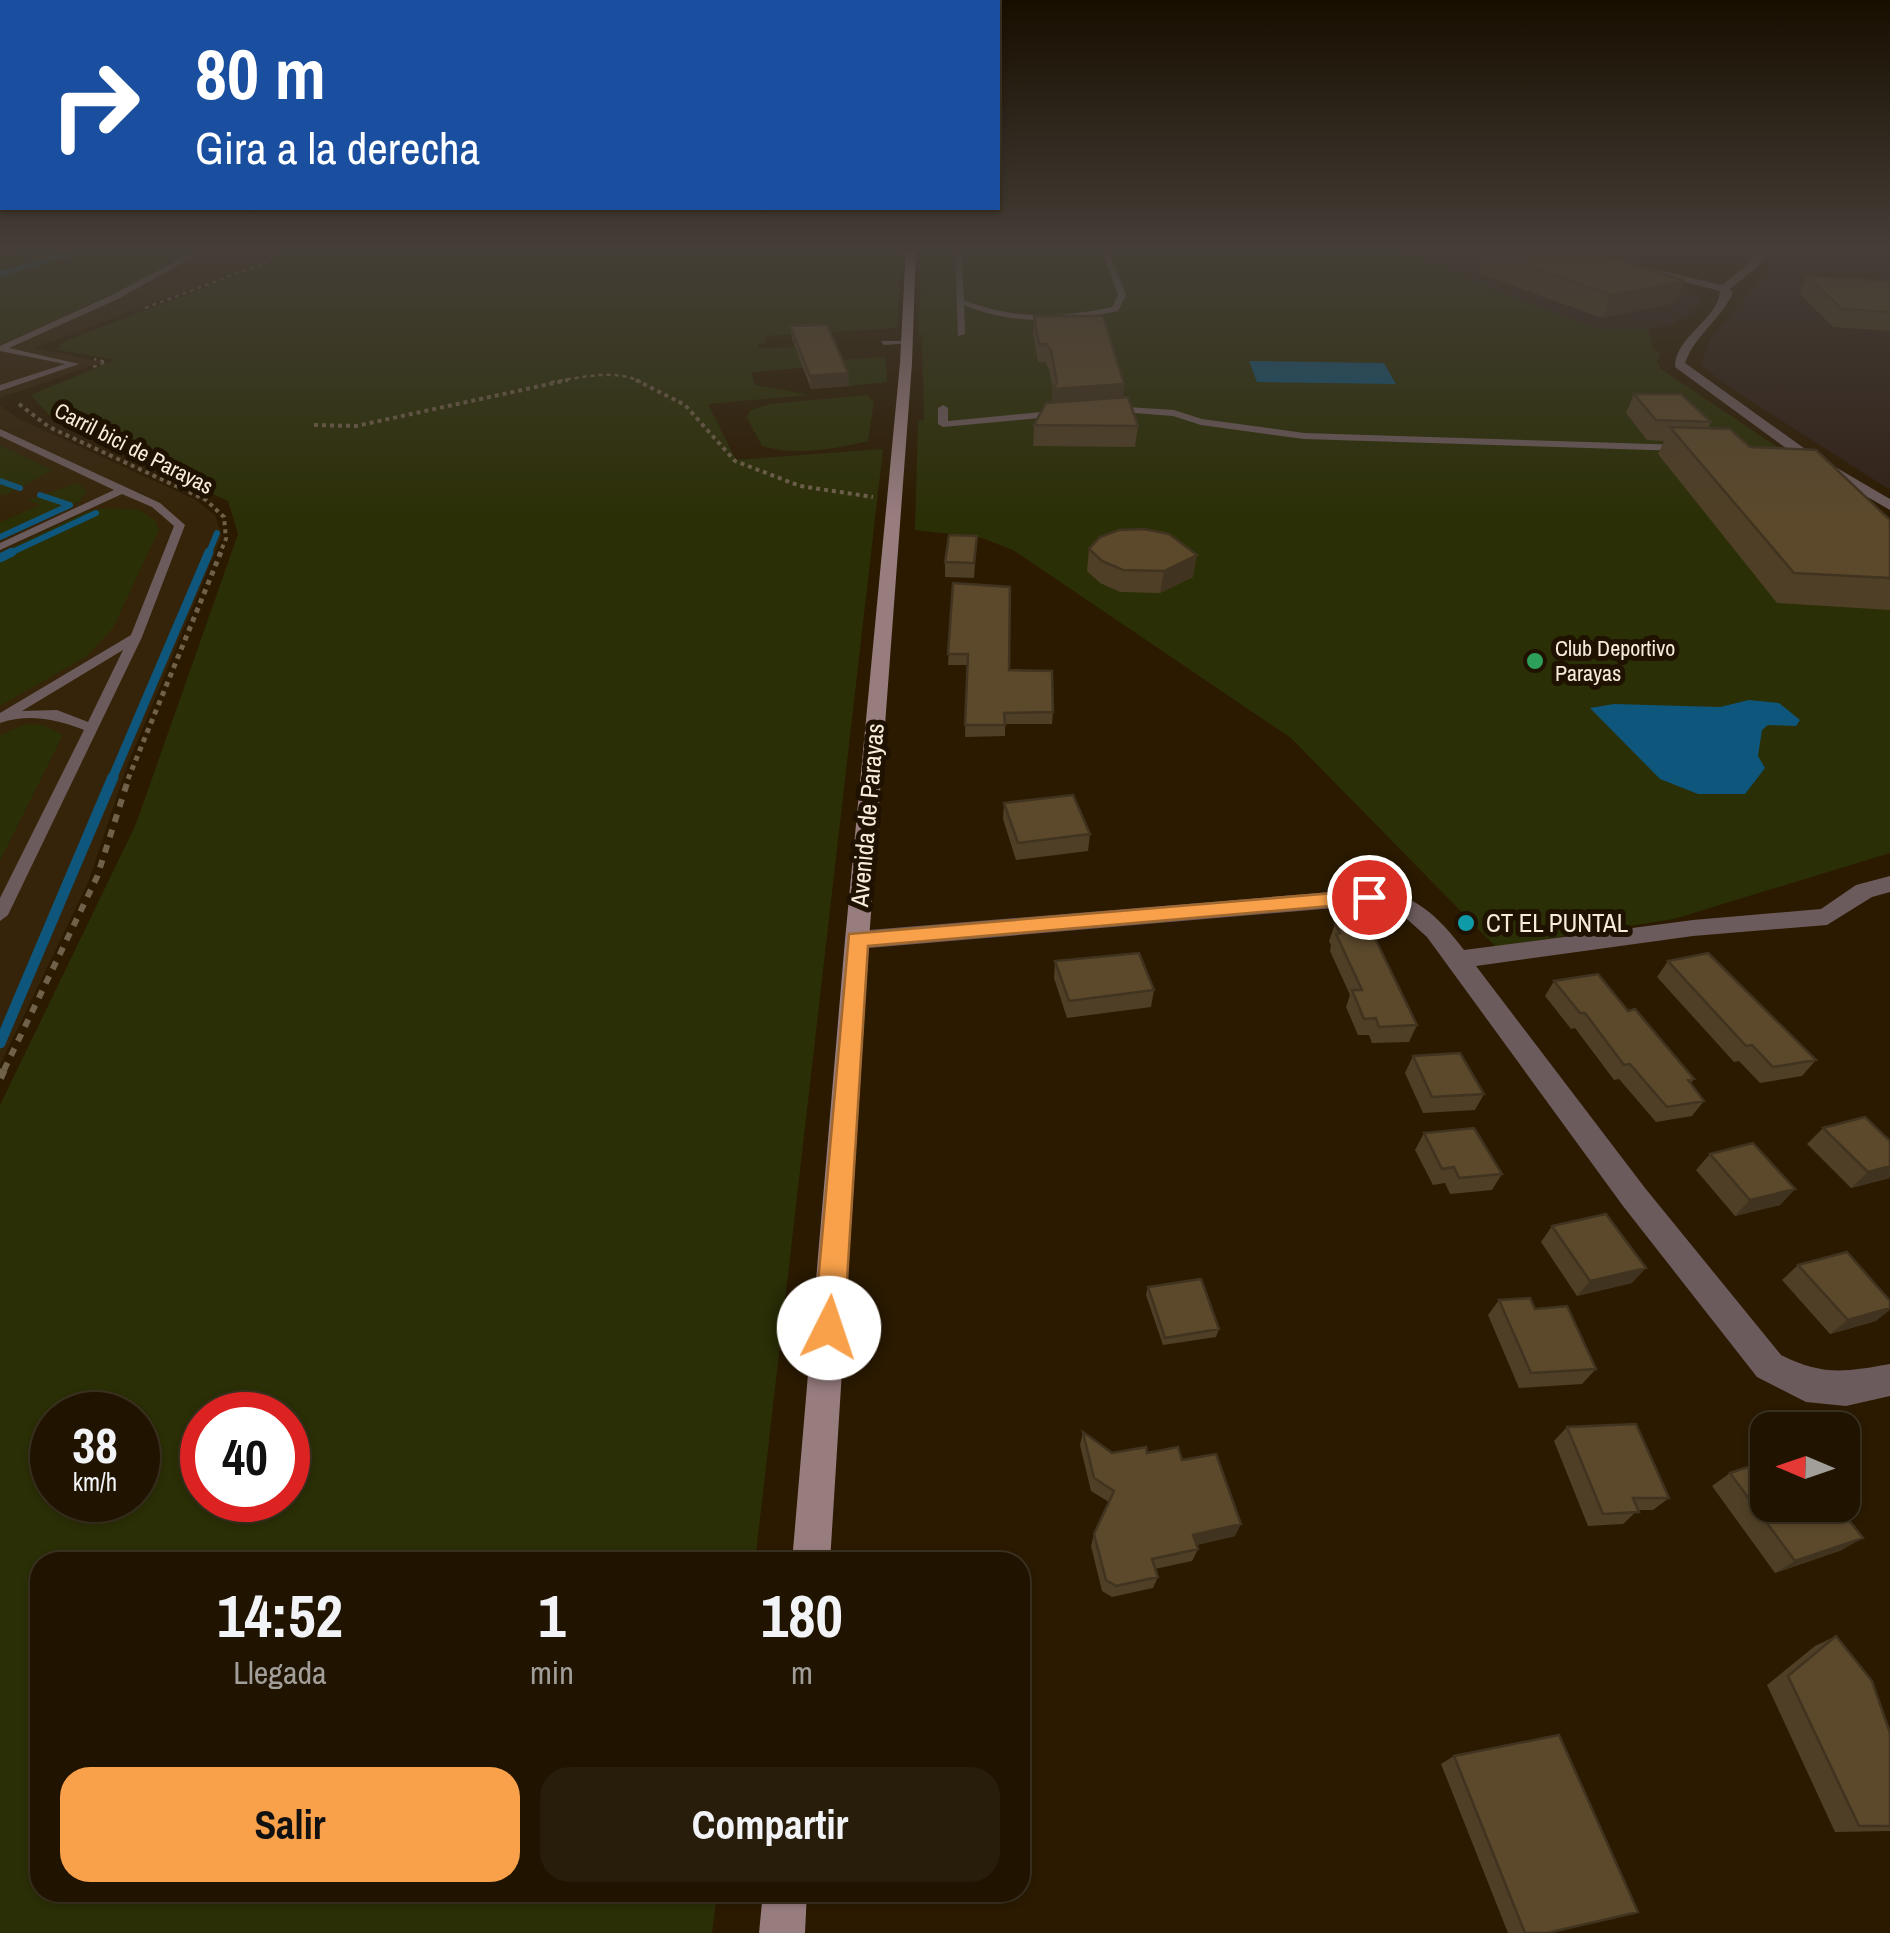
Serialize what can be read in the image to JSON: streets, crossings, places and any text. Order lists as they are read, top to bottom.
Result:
{
  "streets": {
    "street": ["Avenida de Parayas"],
    "path": ["Carril bici de Parayas"]
  },
  "places": ["Club Deportivo Parayas", "CT EL PUNTAL"],
  "north": "left",
  "page": {
    "turn": ["80 m", "Gira a la derecha"],
    "speed": "38 km/h",
    "limit": "40",
    "eta": [
      "14:52",
      "Llegada",
      "1",
      "min",
      "180",
      "m"
    ],
    "buttons": ["Salir", "Compartir"]
  }
}
